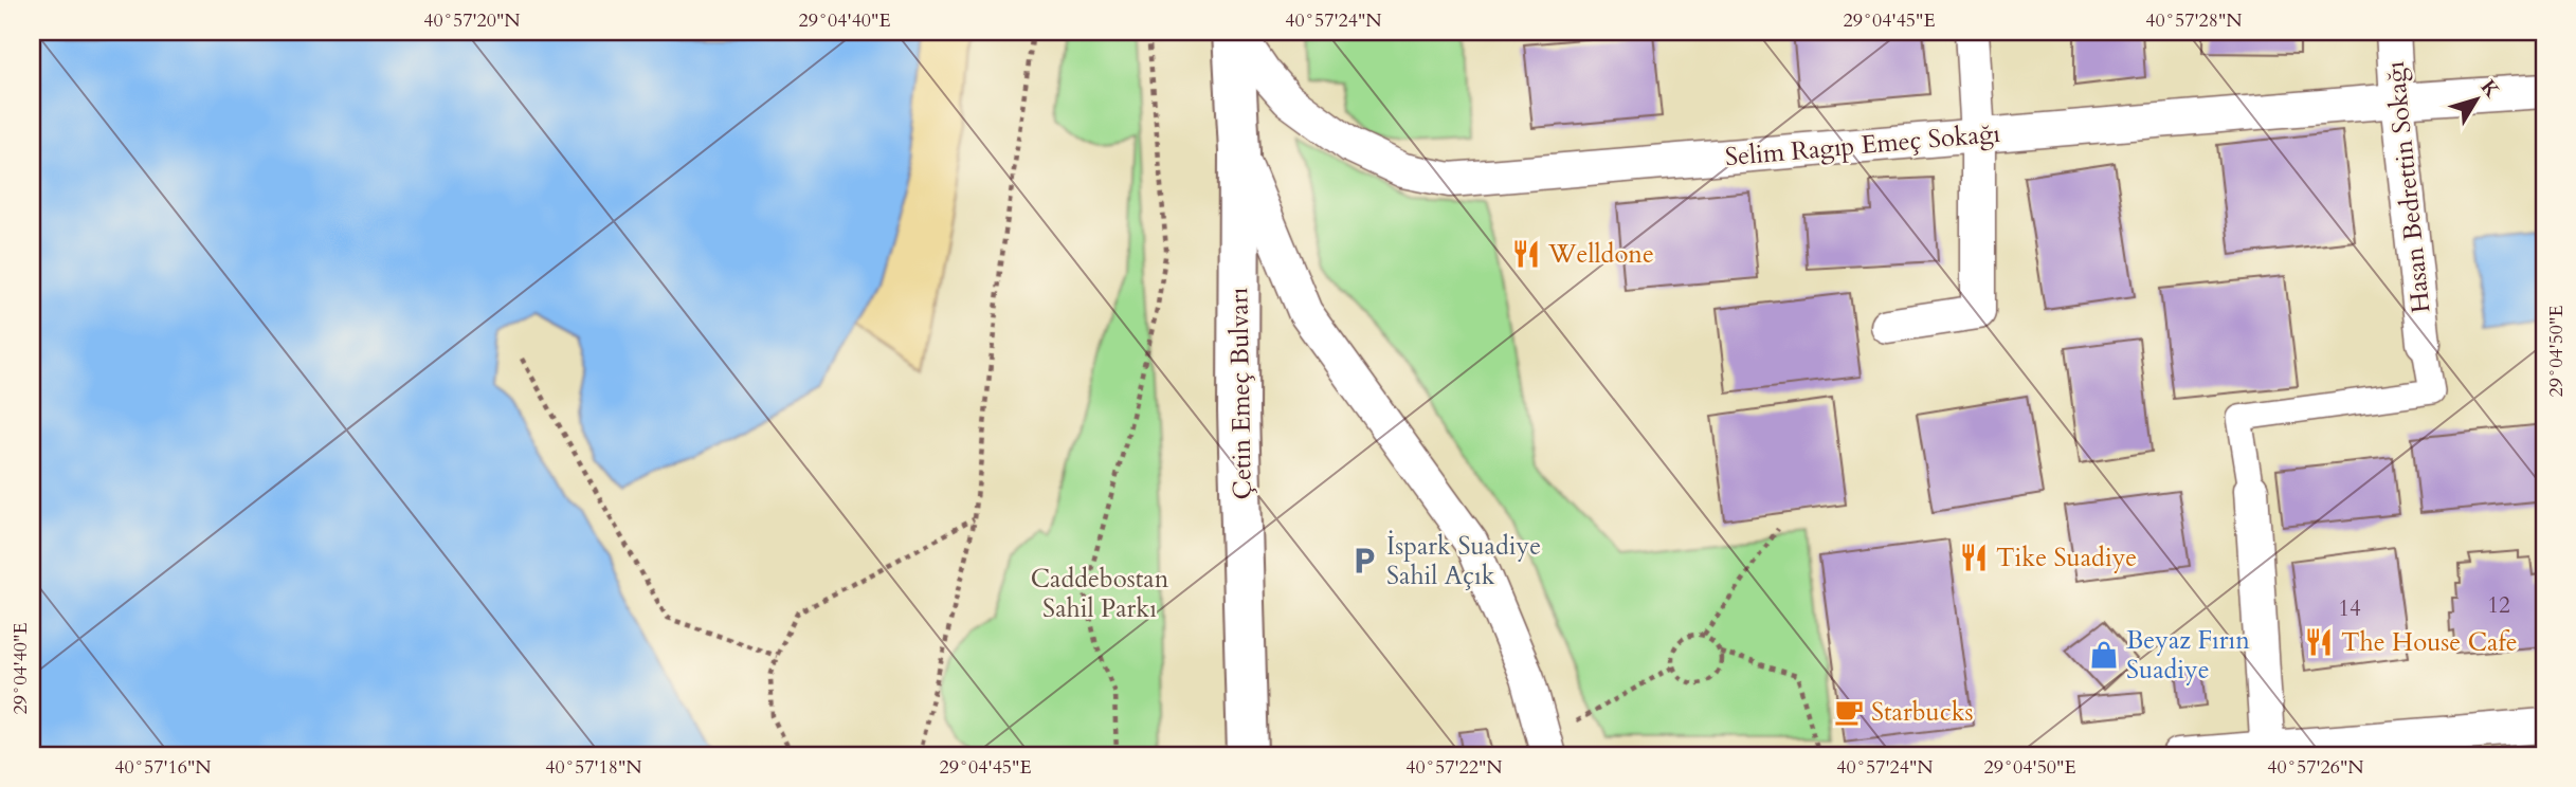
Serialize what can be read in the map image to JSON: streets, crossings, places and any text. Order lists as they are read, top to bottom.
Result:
{
  "streets": {
    "main road": ["Çetin Emeç Bulvarı"],
    "street": ["Selim Ragıp Emeç Sokağı", "Hasan Bedrettin Sokağı"]
  },
  "crossings": [
    ["Selim Ragıp Emeç Sokağı", "Hasan Bedrettin Sokağı"],
    ["Selim Ragıp Emeç Sokağı", "Çetin Emeç Bulvarı"]
  ],
  "parks": ["Caddebostan Sahil Parkı"],
  "places": {
    "restaurant": ["Welldone", "Tike Suadiye", "The House Cafe"],
    "parking": ["İspark Suadiye Sahil Açık"],
    "shop": ["Beyaz Fırın Suadiye"],
    "cafe": ["Starbucks"]
  },
  "house_numbers": ["12", "14"],
  "north": "top right",
  "coordinates": [
    "40°57'20\"N",
    "29°04'40\"E",
    "40°57'24\"N",
    "29°04'45\"E",
    "40°57'28\"N",
    "29°04'50\"E",
    "40°57'16\"N",
    "40°57'18\"N",
    "40°57'22\"N",
    "40°57'26\"N"
  ]
}
